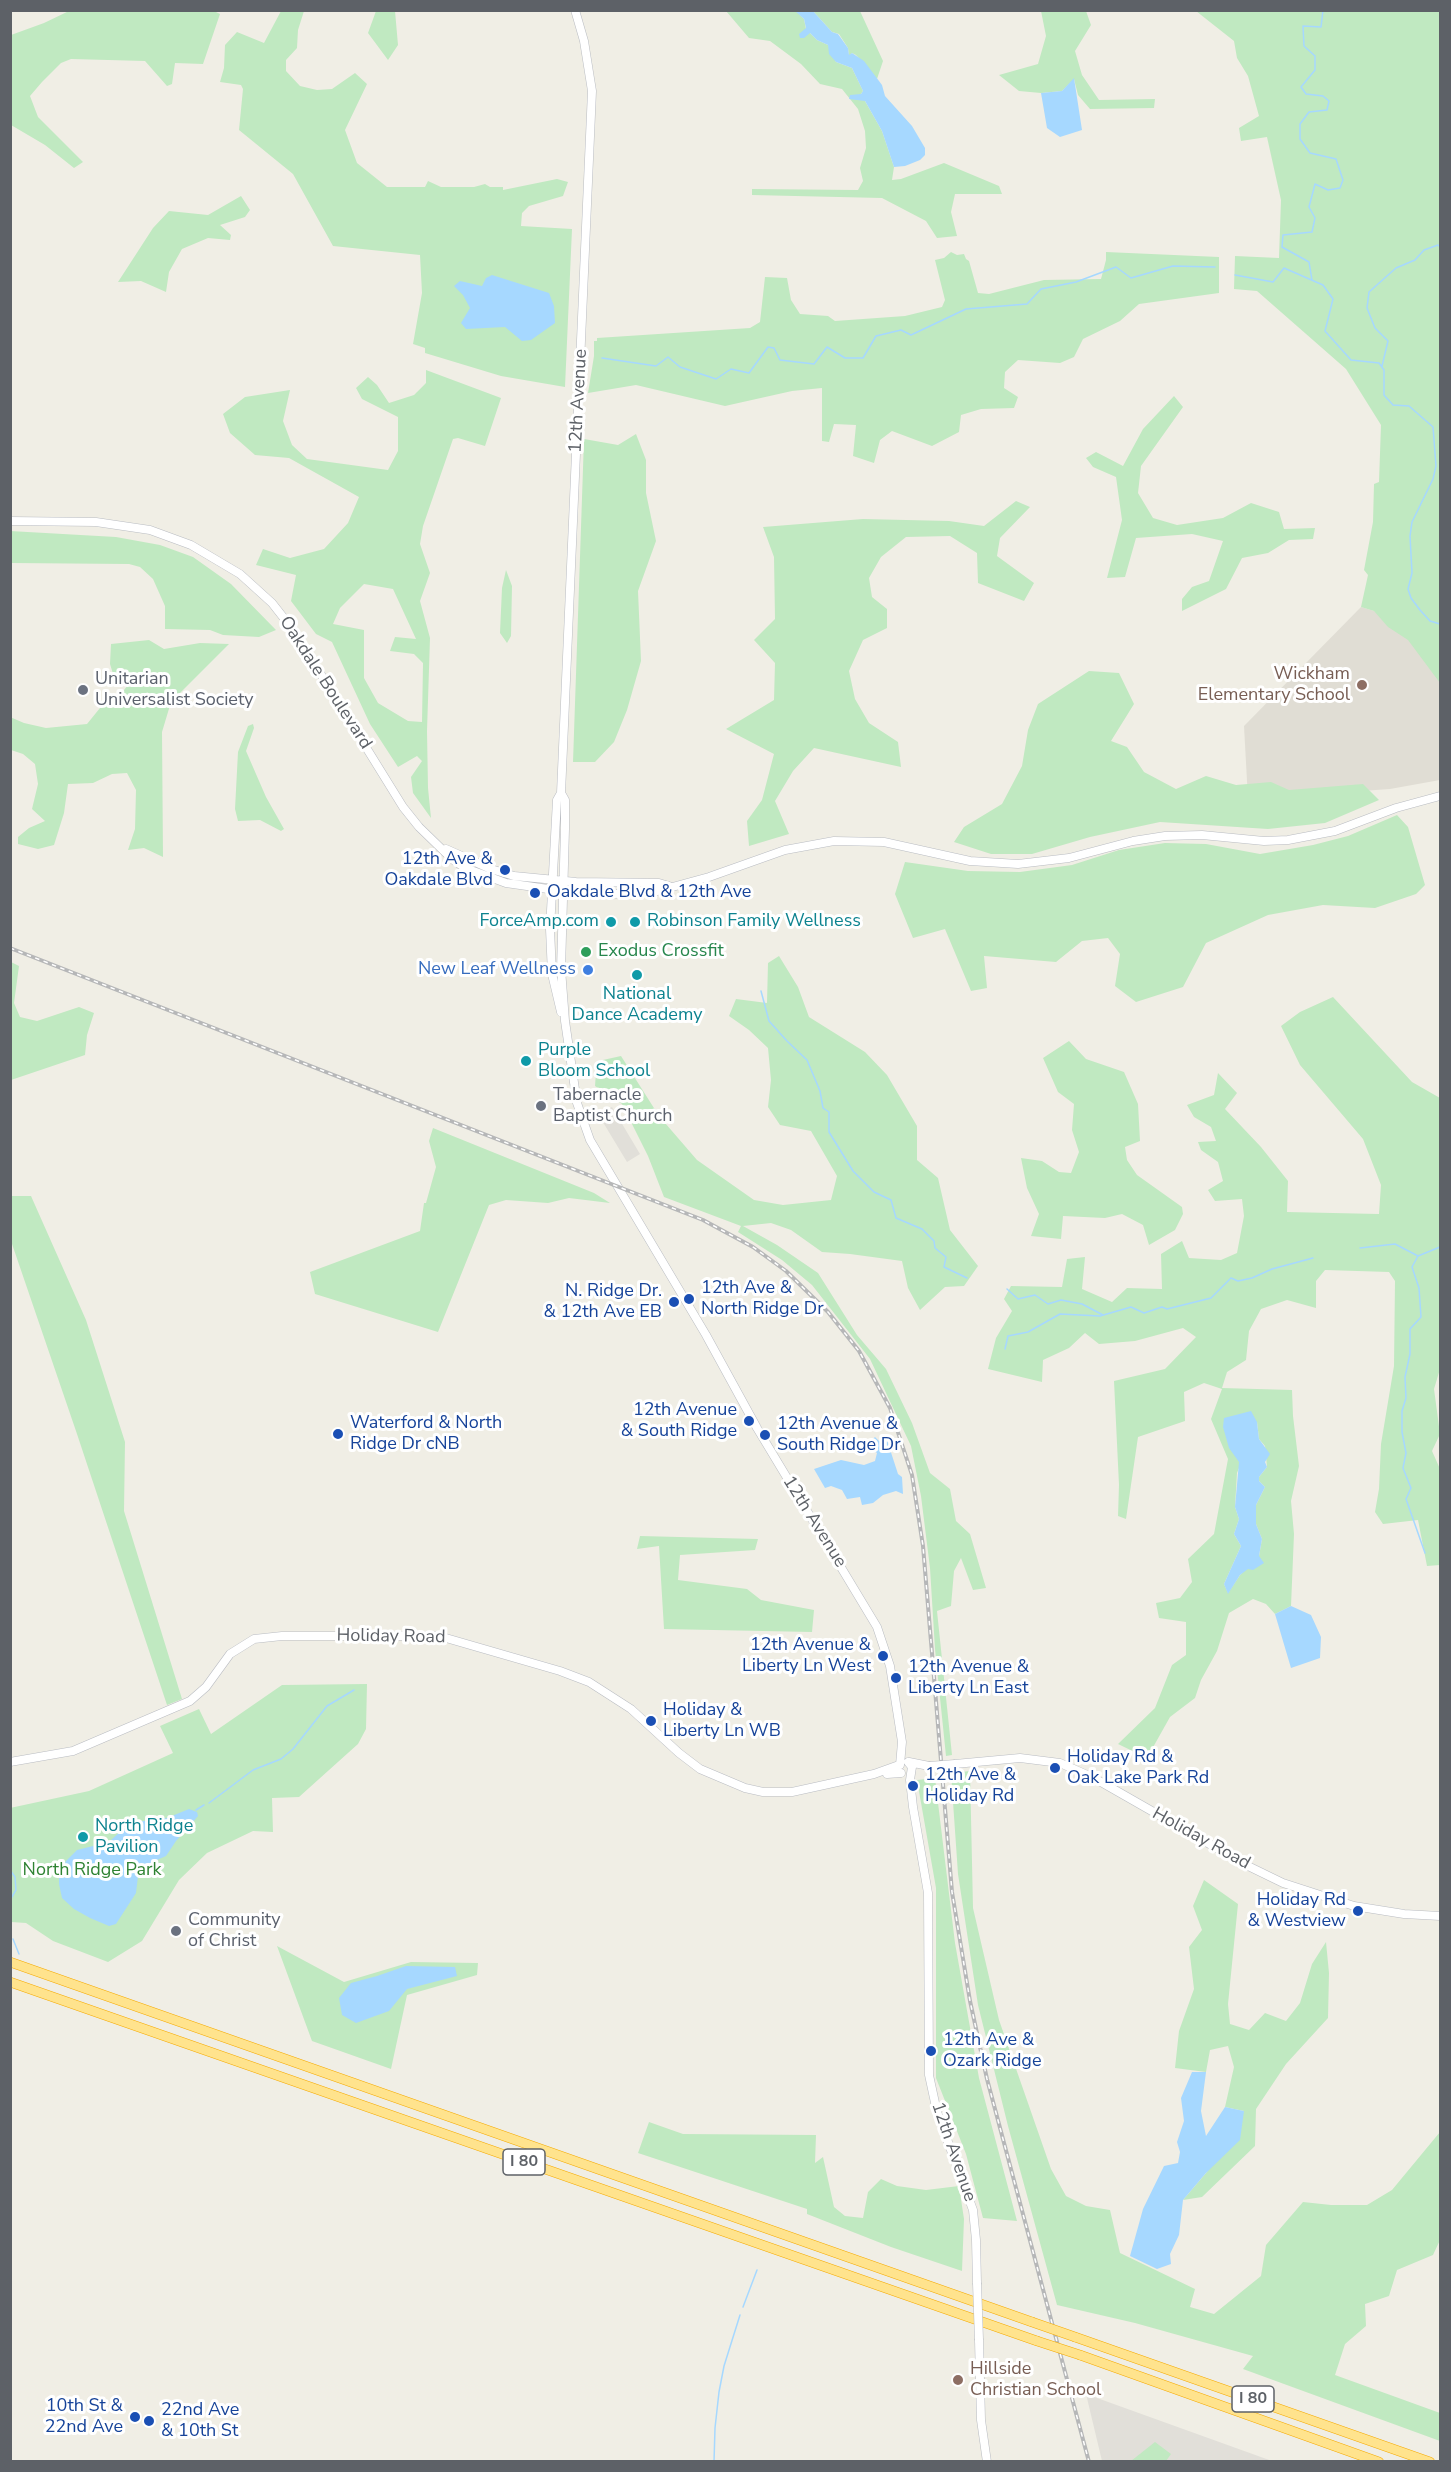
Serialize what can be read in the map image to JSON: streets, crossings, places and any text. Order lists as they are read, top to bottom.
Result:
{
  "streets": {
    "highway": ["I 80"],
    "street": ["12th Avenue", "Oakdale Boulevard", "Holiday Road"]
  },
  "crossings": [
    ["12th Avenue", "Oakdale Boulevard"],
    ["12th Avenue", "Holiday Road"]
  ],
  "parks": ["North Ridge Park"],
  "places": [
    "Wickham Elementary School",
    "Unitarian Universalist Society",
    "12th Ave & Oakdale Blvd",
    "Oakdale Blvd & 12th Ave",
    "ForceAmp.com",
    "Robinson Family Wellness",
    "Exodus Crossfit",
    "New Leaf Wellness",
    "National Dance Academy",
    "Purple Bloom School",
    "Tabernacle Baptist Church",
    "12th Ave & North Ridge Dr",
    "N. Ridge Dr. & 12th Ave EB",
    "12th Avenue & South Ridge",
    "Waterford & North Ridge Dr cNB",
    "12th Avenue & South Ridge Dr",
    "12th Avenue & Liberty Ln West",
    "12th Avenue & Liberty Ln East",
    "Holiday & Liberty Ln WB",
    "Holiday Rd & Oak Lake Park Rd",
    "12th Ave & Holiday Rd",
    "North Ridge Pavilion",
    "Holiday Rd & Westview",
    "Community of Christ",
    "12th Ave & Ozark Ridge",
    "Hillside Christian School",
    "10th St & 22nd Ave",
    "22nd Ave & 10th St"
  ]
}
